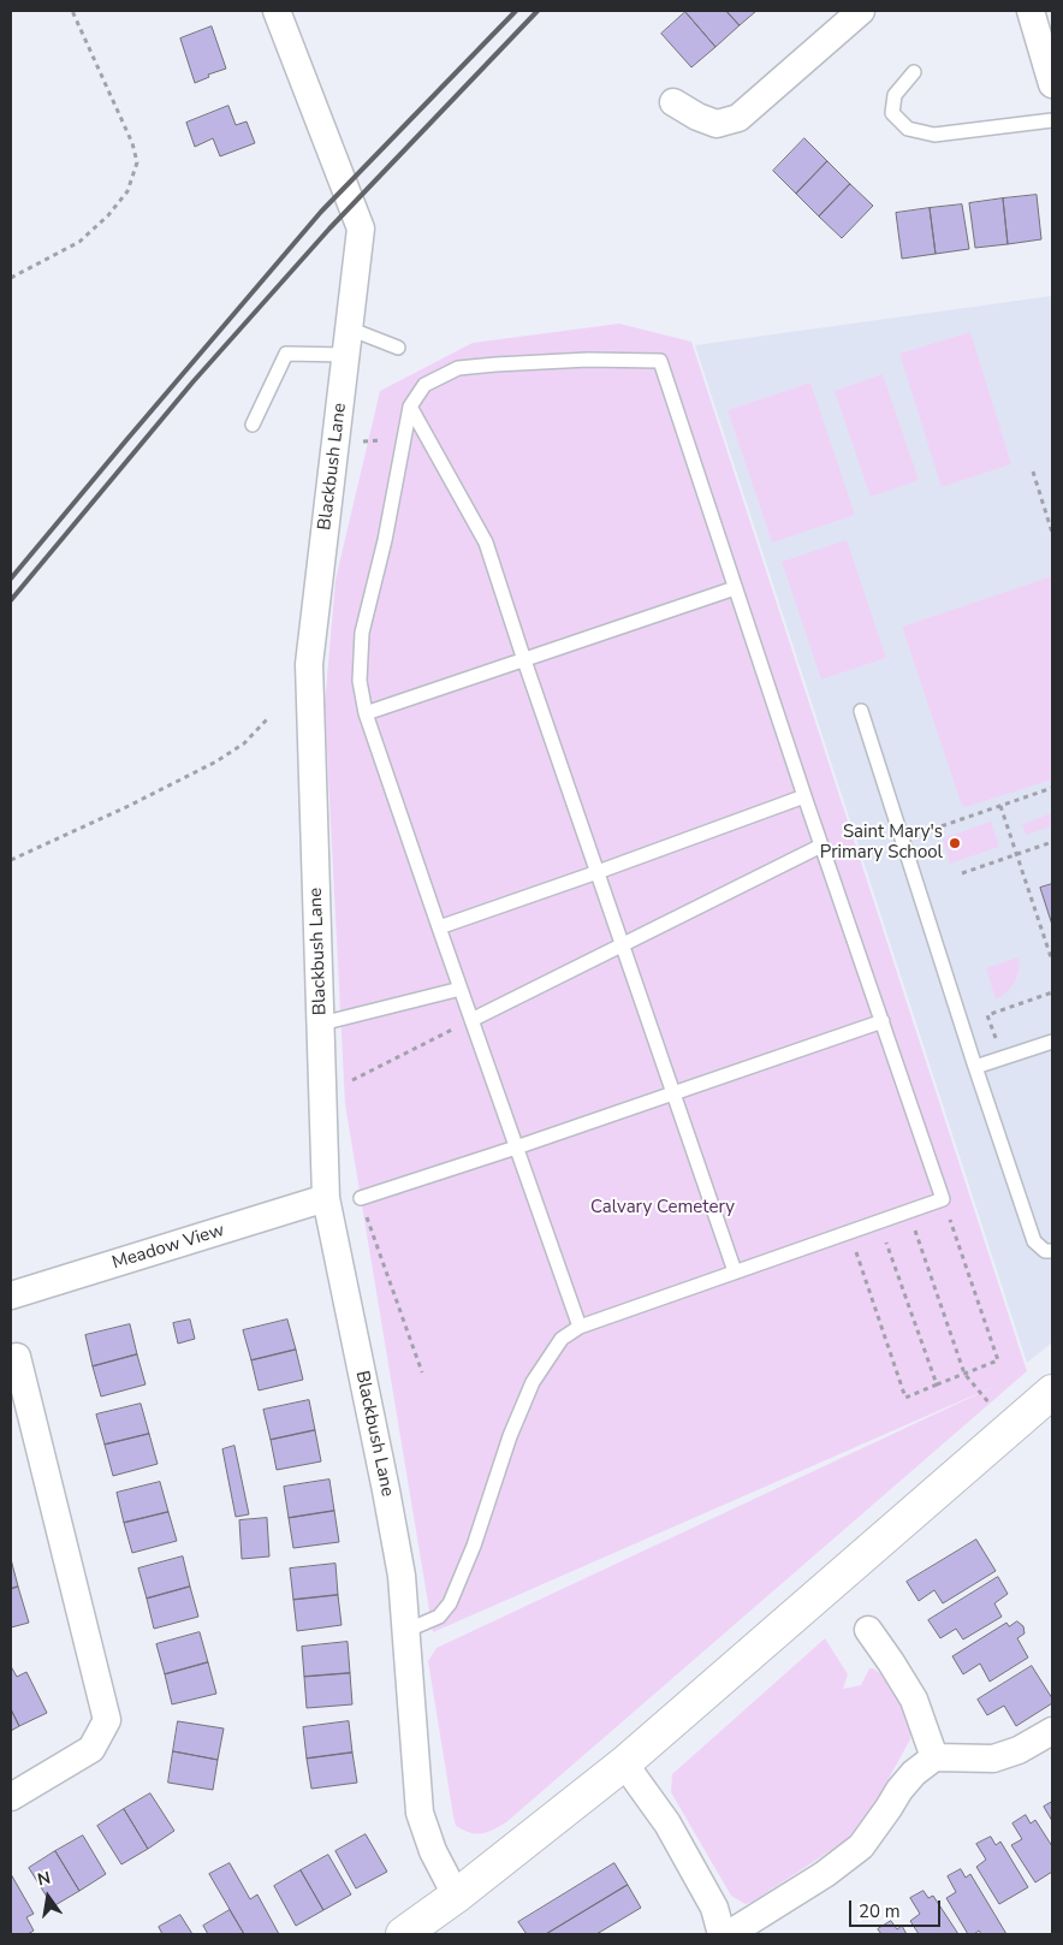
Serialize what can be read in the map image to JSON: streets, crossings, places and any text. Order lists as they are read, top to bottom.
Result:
{
  "streets": {
    "street": ["Blackbush Lane", "Meadow View"]
  },
  "crossings": [
    ["Blackbush Lane", "Meadow View"]
  ],
  "parks": ["Calvary Cemetery"],
  "places": ["Saint Mary's Primary School"],
  "scale_bar": "20 m",
  "north": "top"
}
